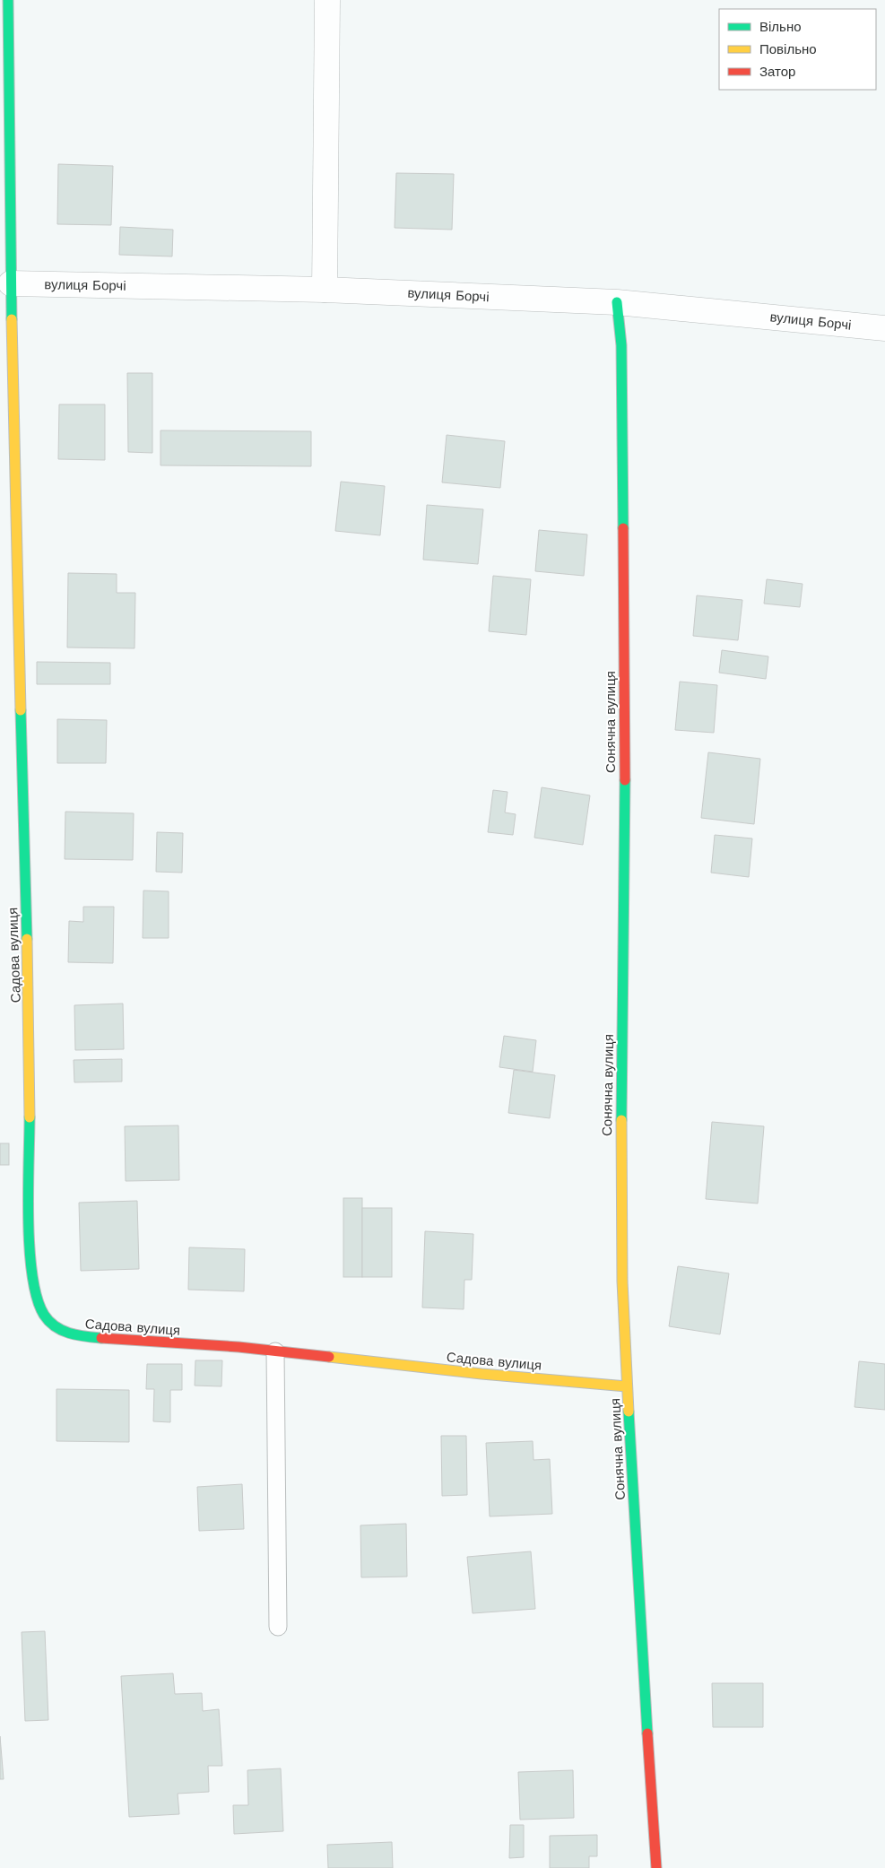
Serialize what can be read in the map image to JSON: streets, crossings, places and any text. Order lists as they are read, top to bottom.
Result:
{
  "streets": {
    "street": ["вулиця Борчі", "Сонячна вулиця", "Садова вулиця"]
  },
  "crossings": [
    ["вулиця Борчі", "Сонячна вулиця"],
    ["вулиця Борчі", "Садова вулиця"],
    ["Сонячна вулиця", "Садова вулиця"]
  ],
  "legend": ["Вільно", "Повільно", "Затор"]
}
